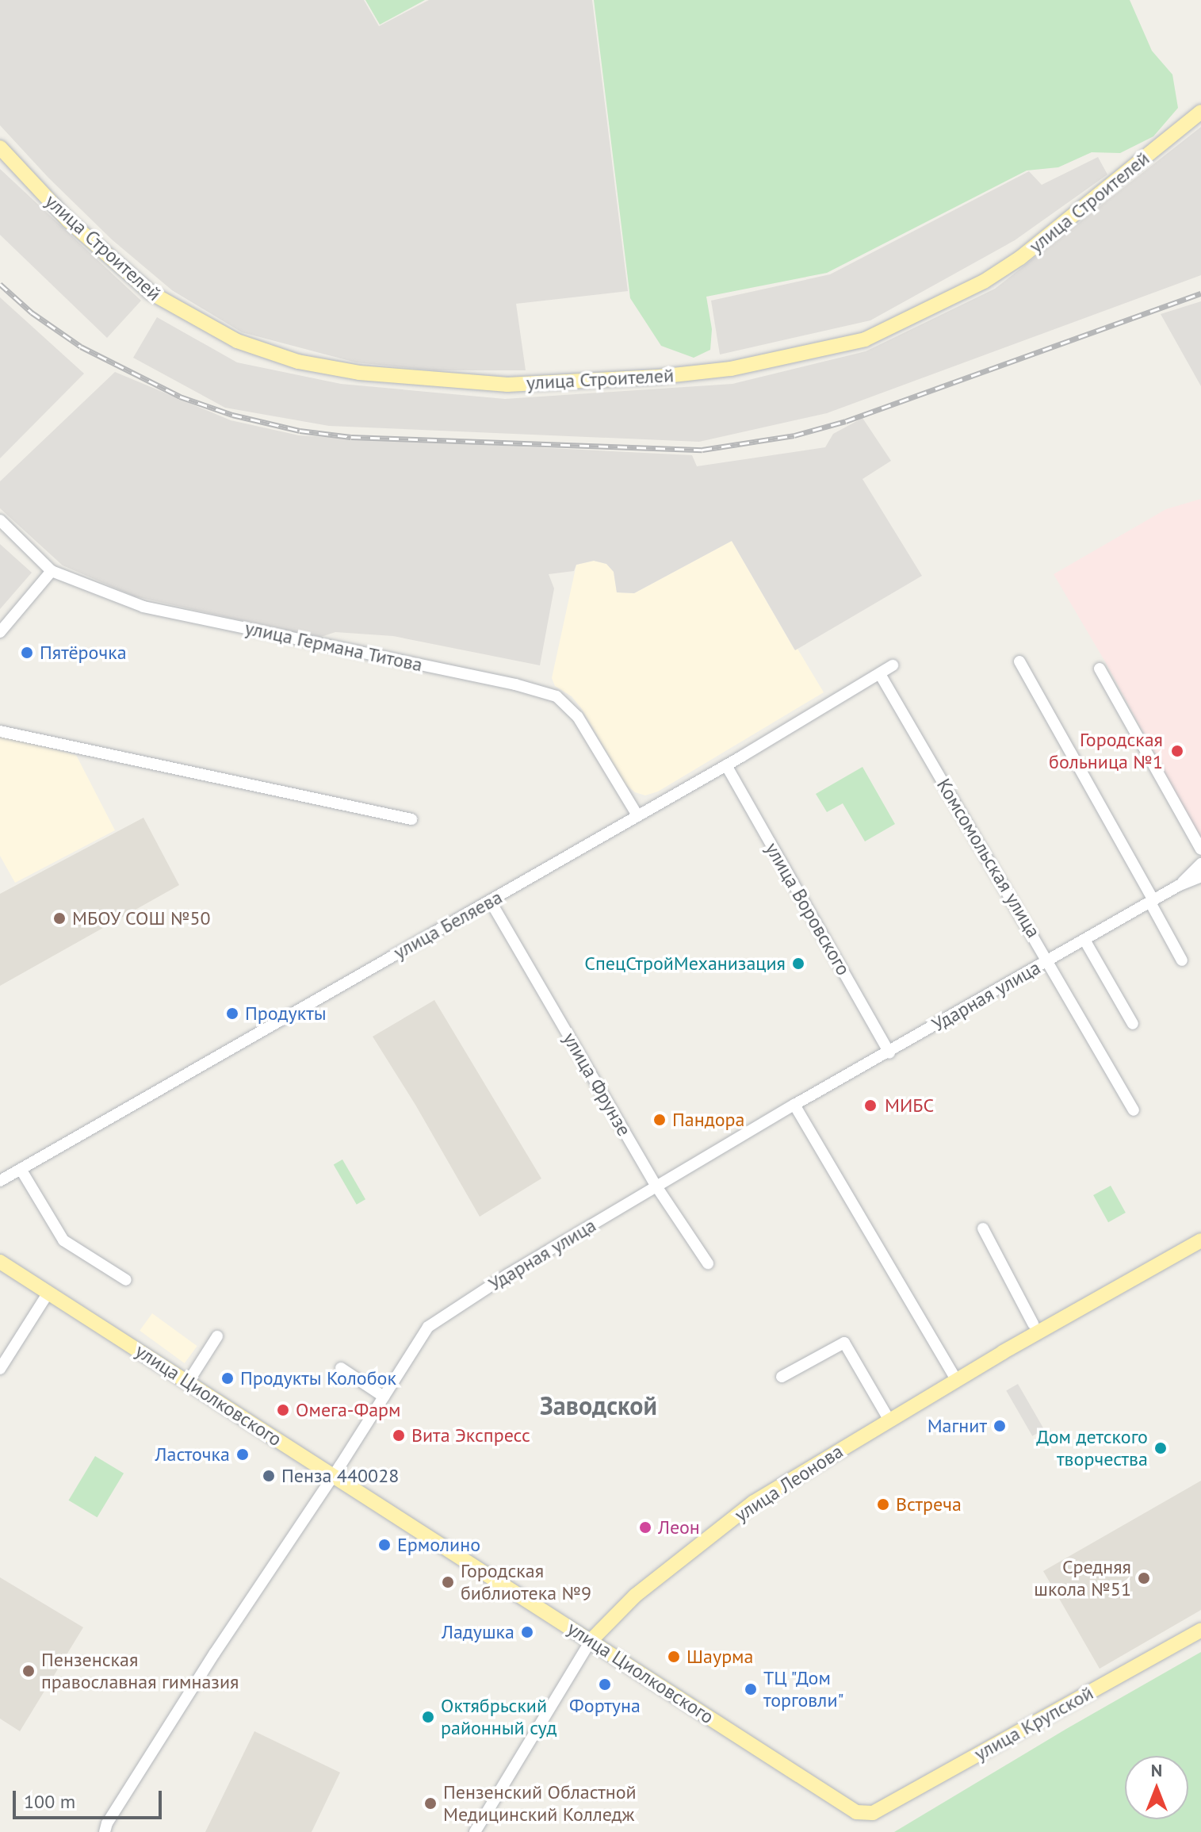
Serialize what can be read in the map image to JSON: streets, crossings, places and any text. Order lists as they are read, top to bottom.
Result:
{
  "streets": {
    "main road": [
      "улица Строителей",
      "улица Циолковского",
      "улица Леонова",
      "улица Крупской"
    ],
    "street": [
      "улица Германа Титова",
      "Комсомольская улица",
      "улица Воровского",
      "улица Беляева",
      "Ударная улица",
      "улица Фрунзе"
    ]
  },
  "crossings": [
    ["улица Германа Титова", "улица Беляева"],
    ["Комсомольская улица", "улица Беляева"],
    ["Комсомольская улица", "Ударная улица"],
    ["улица Воровского", "улица Беляева"],
    ["улица Воровского", "Ударная улица"],
    ["улица Беляева", "улица Фрунзе"],
    ["Ударная улица", "улица Фрунзе"],
    ["Ударная улица", "улица Циолковского"],
    ["улица Циолковского", "улица Леонова"],
    ["улица Циолковского", "улица Крупской"]
  ],
  "districts": ["Заводской"],
  "places": [
    "Пятёрочка",
    "Городская больница №1",
    "МБОУ СОШ №50",
    "СпецСтройМеханизация",
    "Продукты",
    "МИБС",
    "Пандора",
    "Продукты Колобок",
    "Омега-Фарм",
    "Магнит",
    "Вита Экспресс",
    "Дом детского творчества",
    "Ласточка",
    "Пенза 440028",
    "Встреча",
    "Леон",
    "Ермолино",
    "Средняя школа №51",
    "Городская библиотека №9",
    "Ладушка",
    "Шаурма",
    "Пензенская православная гимназия",
    "Фортуна",
    "ТЦ \"Дом торговли\"",
    "Октябрьский районный суд",
    "Пензенский Областной Медицинский Колледж"
  ],
  "scale_bar": "100 m",
  "north": "top"
}
